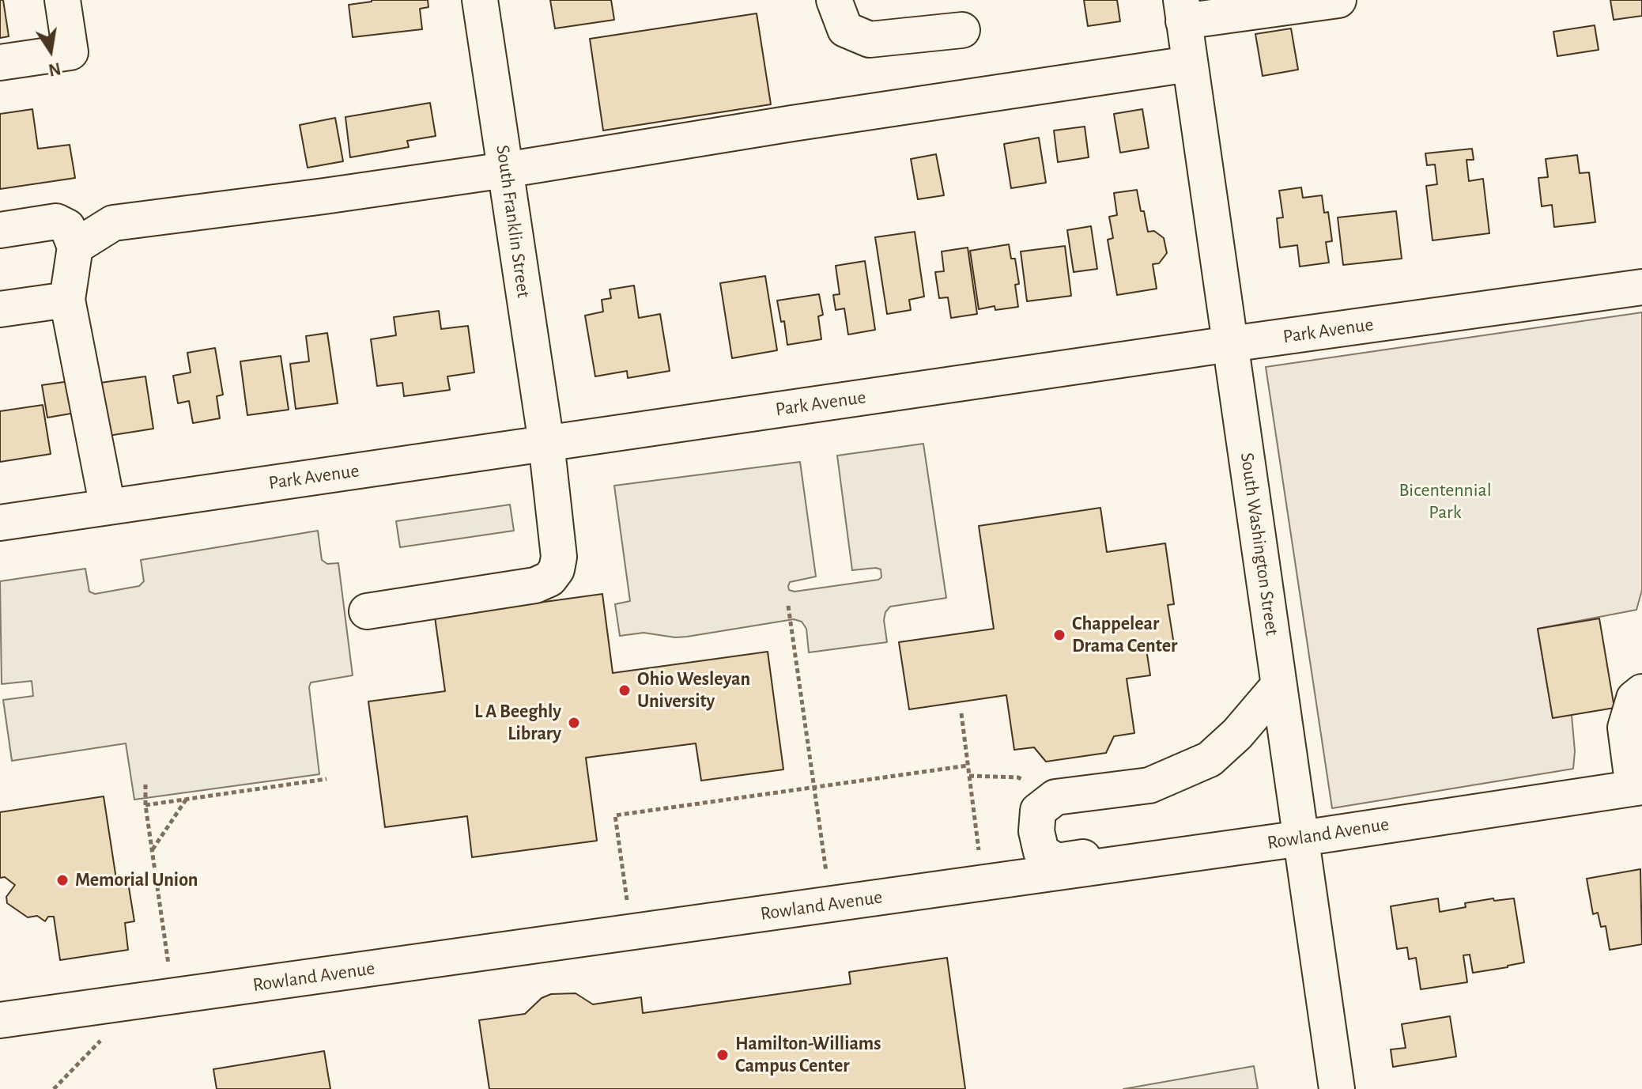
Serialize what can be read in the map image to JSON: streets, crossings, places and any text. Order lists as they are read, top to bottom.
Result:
{
  "streets": {
    "street": [
      "South Franklin Street",
      "Park Avenue",
      "South Washington Street",
      "Rowland Avenue"
    ]
  },
  "crossings": [
    ["South Franklin Street", "Park Avenue"],
    ["Park Avenue", "South Washington Street"],
    ["South Washington Street", "Rowland Avenue"]
  ],
  "parks": ["Bicentennial Park"],
  "places": [
    "Chappelear Drama Center",
    "Ohio Wesleyan University",
    "L A Beeghly Library",
    "Memorial Union",
    "Hamilton-Williams Campus Center"
  ],
  "north": "bottom"
}
